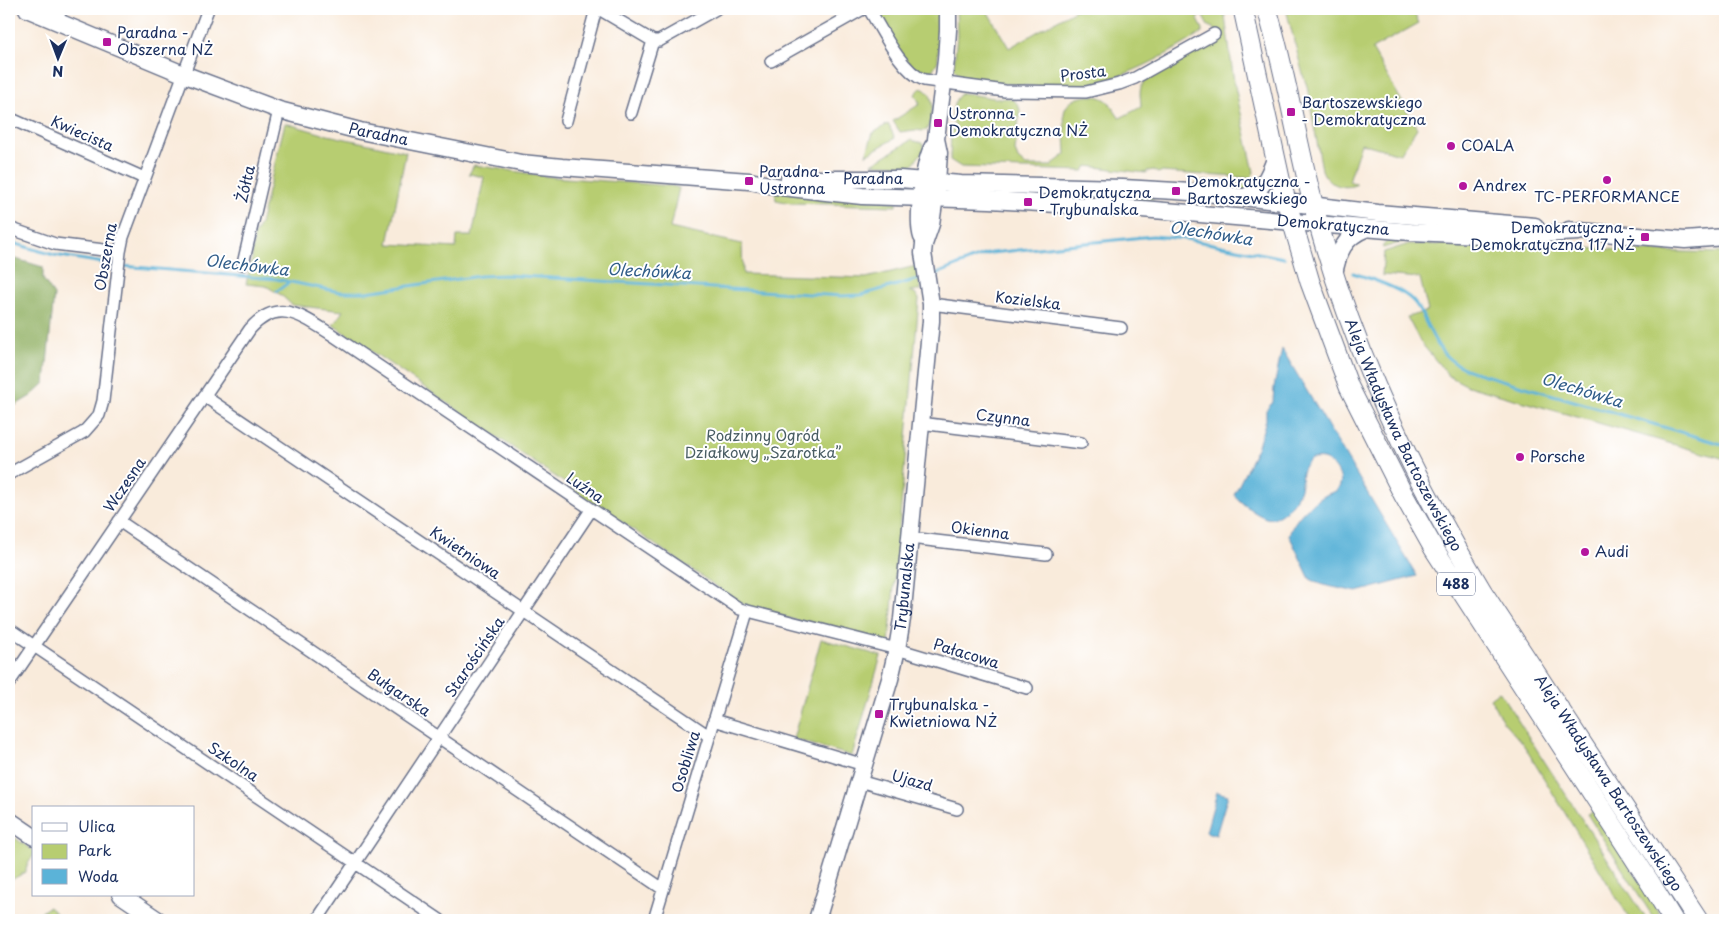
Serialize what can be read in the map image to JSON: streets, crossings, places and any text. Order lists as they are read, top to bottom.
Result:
{
  "streets": {
    "main road": ["Aleja Władysława Bartoszewskiego", "488"],
    "street": [
      "Prosta",
      "Kwiecista",
      "Paradna",
      "Żółta",
      "Demokratyczna",
      "Obszerna",
      "Kozielska",
      "Czynna",
      "Wczesna",
      "Luźna",
      "Okienna",
      "Kwietniowa",
      "Trybunalska",
      "Pałacowa",
      "Starościńska",
      "Bułgarska",
      "Szkolna",
      "Osobliwa",
      "Ujazd"
    ]
  },
  "crossings": [
    ["Prosta", "Trybunalska"],
    ["Kwiecista", "Obszerna"],
    ["Paradna", "Żółta"],
    ["Paradna", "Demokratyczna"],
    ["Paradna", "Obszerna"],
    ["Paradna", "Trybunalska"],
    ["Demokratyczna", "Aleja Władysława Bartoszewskiego"],
    ["Demokratyczna", "Trybunalska"],
    ["Kozielska", "Trybunalska"],
    ["Czynna", "Trybunalska"],
    ["Wczesna", "Luźna"],
    ["Wczesna", "Kwietniowa"],
    ["Wczesna", "Bułgarska"],
    ["Wczesna", "Szkolna"],
    ["Luźna", "Trybunalska"],
    ["Luźna", "Pałacowa"],
    ["Luźna", "Starościńska"],
    ["Luźna", "Osobliwa"],
    ["Okienna", "Trybunalska"],
    ["Kwietniowa", "Starościńska"],
    ["Kwietniowa", "Osobliwa"],
    ["Trybunalska", "Pałacowa"],
    ["Trybunalska", "Ujazd"],
    ["Starościńska", "Bułgarska"],
    ["Starościńska", "Szkolna"],
    ["Bułgarska", "Osobliwa"]
  ],
  "water": ["Olechówka"],
  "parks": ["Rodzinny Ogród Działkowy „Szarotka”"],
  "places": {
    "transit": [
      "Paradna - Obszerna NŻ",
      "Bartoszewskiego - Demokratyczna",
      "Ustronna - Demokratyczna NŻ",
      "Paradna - Ustronna",
      "Demokratyczna - Bartoszewskiego",
      "Demokratyczna - Trybunalska",
      "Demokratyczna - Demokratyczna 117 NŻ",
      "Trybunalska - Kwietniowa NŻ"
    ],
    "other": [
      "COALA",
      "TC-PERFORMANCE",
      "Andrex",
      "Porsche",
      "Audi"
    ]
  },
  "legend": ["Ulica", "Park", "Woda"],
  "north": "bottom"
}
